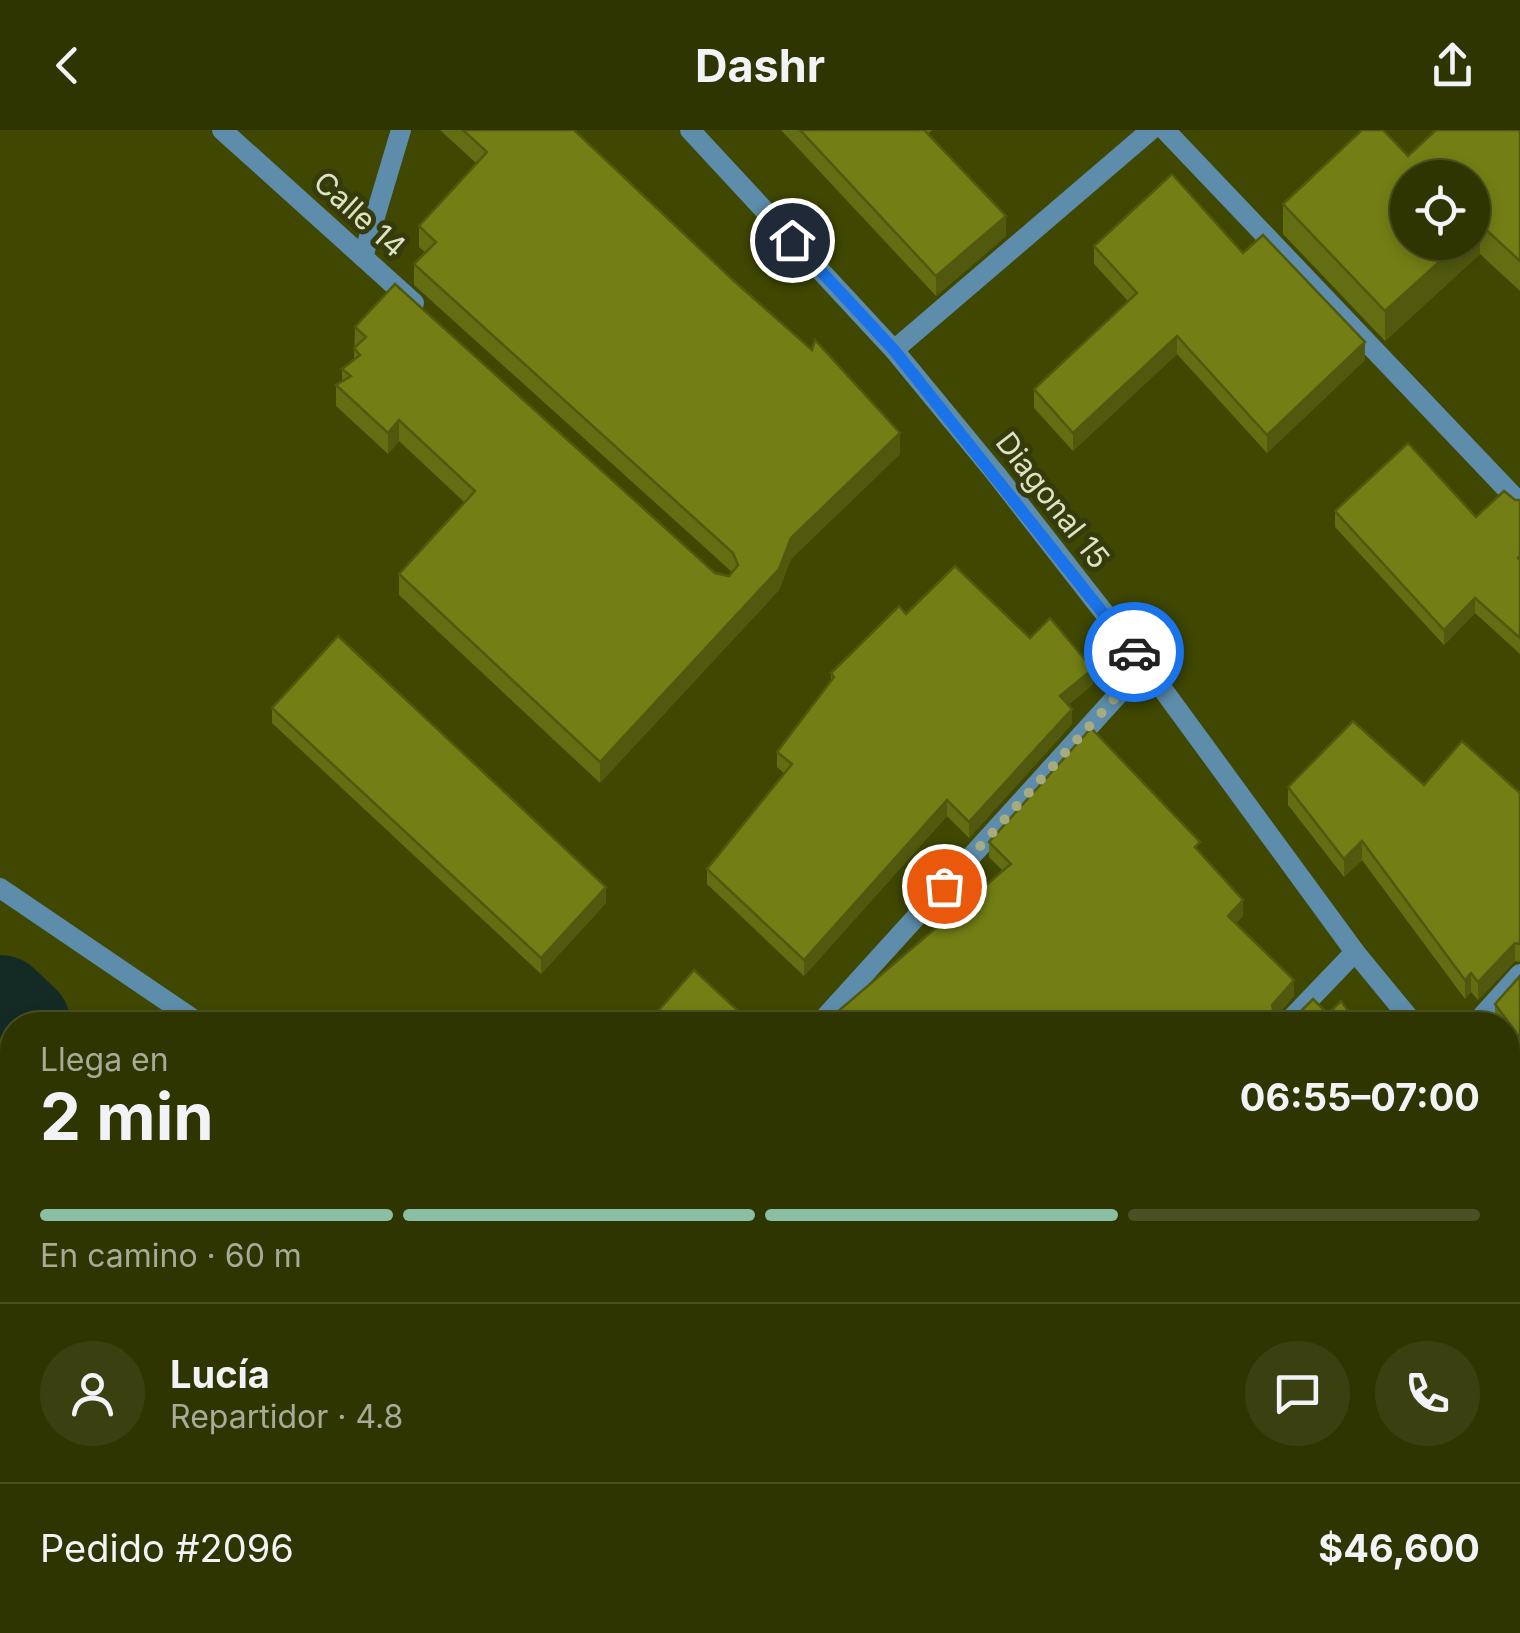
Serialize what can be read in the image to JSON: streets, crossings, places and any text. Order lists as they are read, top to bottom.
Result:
{
  "streets": {
    "street": ["Calle 14", "Diagonal 15"]
  },
  "page": {
    "header": "Dashr",
    "heading": ["2 min", "Llega en", "06:55–07:00"],
    "panel": [
      "Lucía",
      "Repartidor · 4.8",
      "Pedido #2096",
      "$46,600"
    ],
    "bar": "En camino · 60 m"
  }
}
